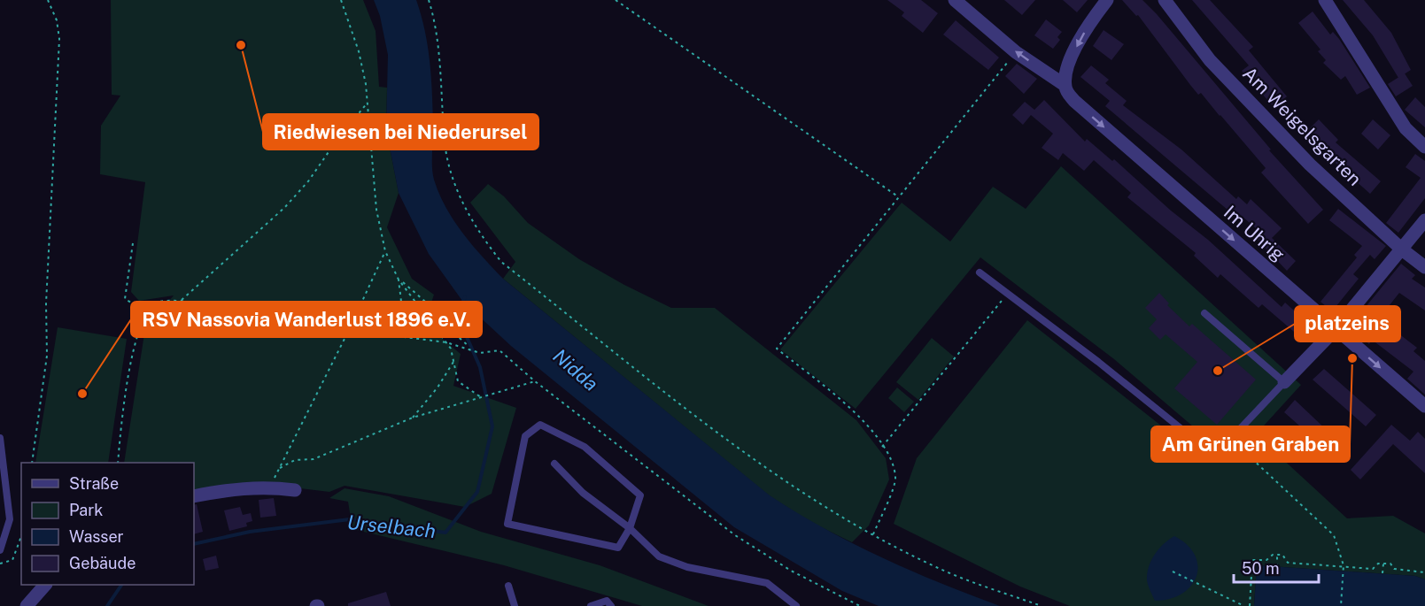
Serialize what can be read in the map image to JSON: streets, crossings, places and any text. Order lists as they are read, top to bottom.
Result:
{
  "streets": {
    "street": ["Am Weigelsgarten", "Im Uhrig"]
  },
  "water": ["Nidda", "Urselbach"],
  "places": [
    "Riedwiesen bei Niederursel",
    "Am Grünen Graben",
    "platzeins",
    "RSV Nassovia Wanderlust 1896 e.V."
  ],
  "legend": [
    "Straße",
    "Park",
    "Wasser",
    "Gebäude"
  ],
  "scale_bar": "50 m"
}
